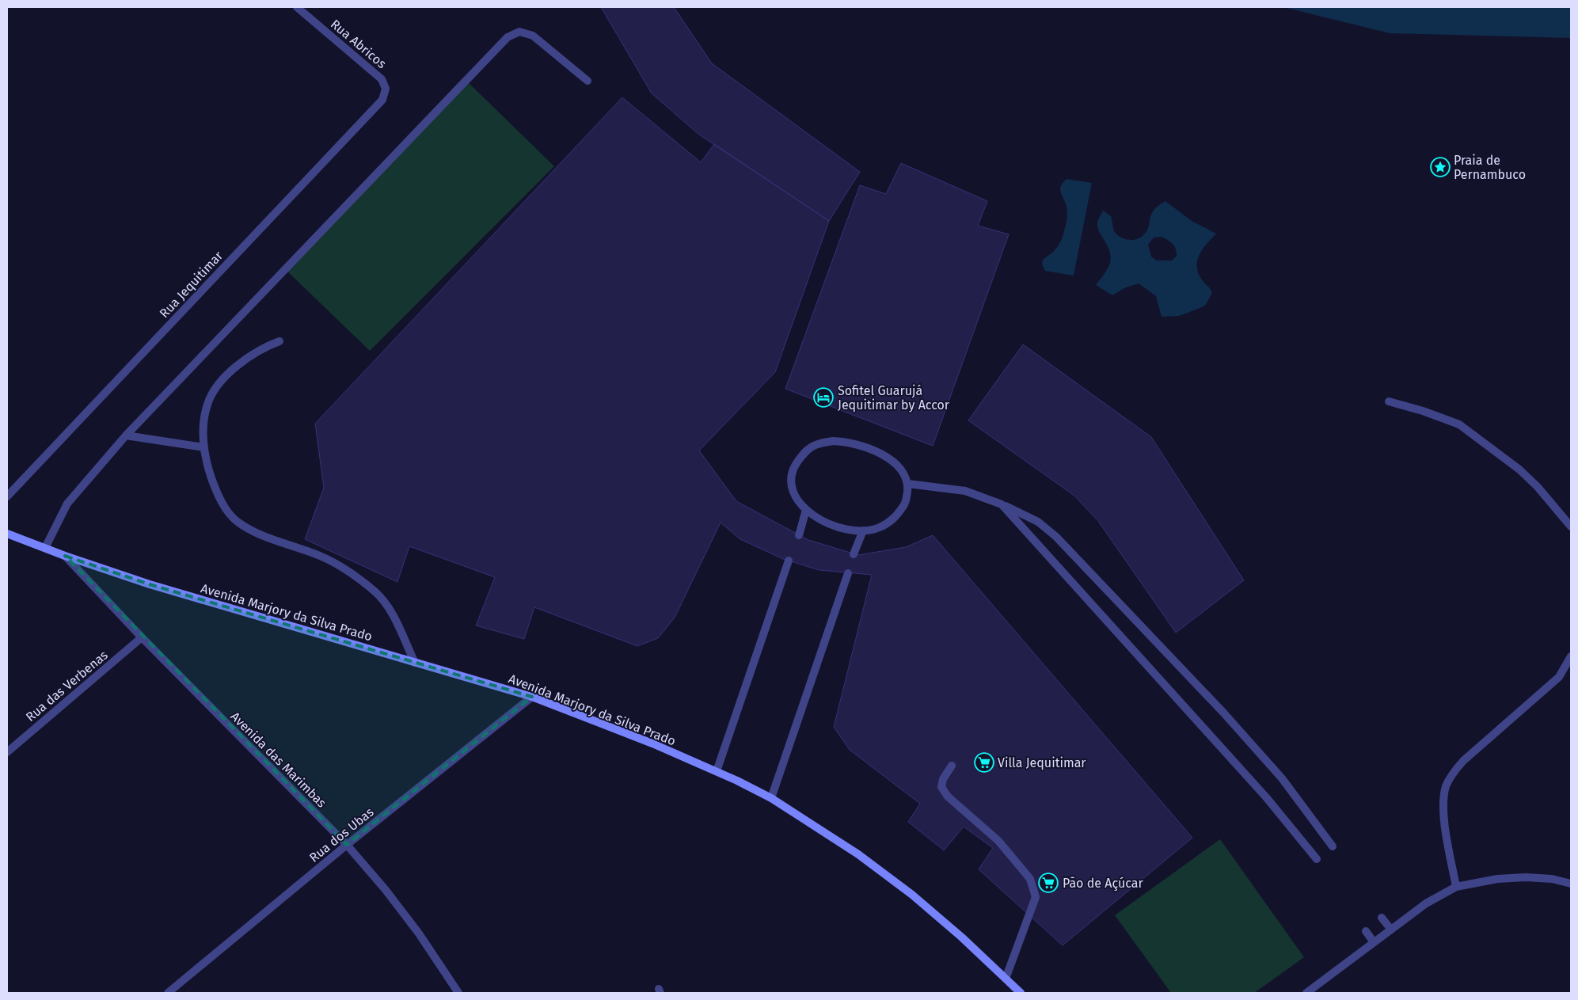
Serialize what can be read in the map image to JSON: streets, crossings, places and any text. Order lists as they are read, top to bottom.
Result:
{
  "streets": {
    "main road": ["Avenida Marjory da Silva Prado"],
    "street": [
      "Rua Abricos",
      "Rua Jequitimar",
      "Rua das Verbenas",
      "Avenida das Marimbas",
      "Rua dos Ubas"
    ]
  },
  "crossings": [
    ["Rua Abricos", "Rua Jequitimar"],
    ["Avenida Marjory da Silva Prado", "Avenida das Marimbas"],
    ["Avenida Marjory da Silva Prado", "Rua dos Ubas"],
    ["Rua das Verbenas", "Avenida das Marimbas"],
    ["Avenida das Marimbas", "Rua dos Ubas"]
  ],
  "places": {
    "place": ["Praia de Pernambuco"],
    "hotel": ["Sofitel Guarujá Jequitimar by Accor"],
    "supermarket": ["Villa Jequitimar", "Pão de Açúcar"]
  }
}
